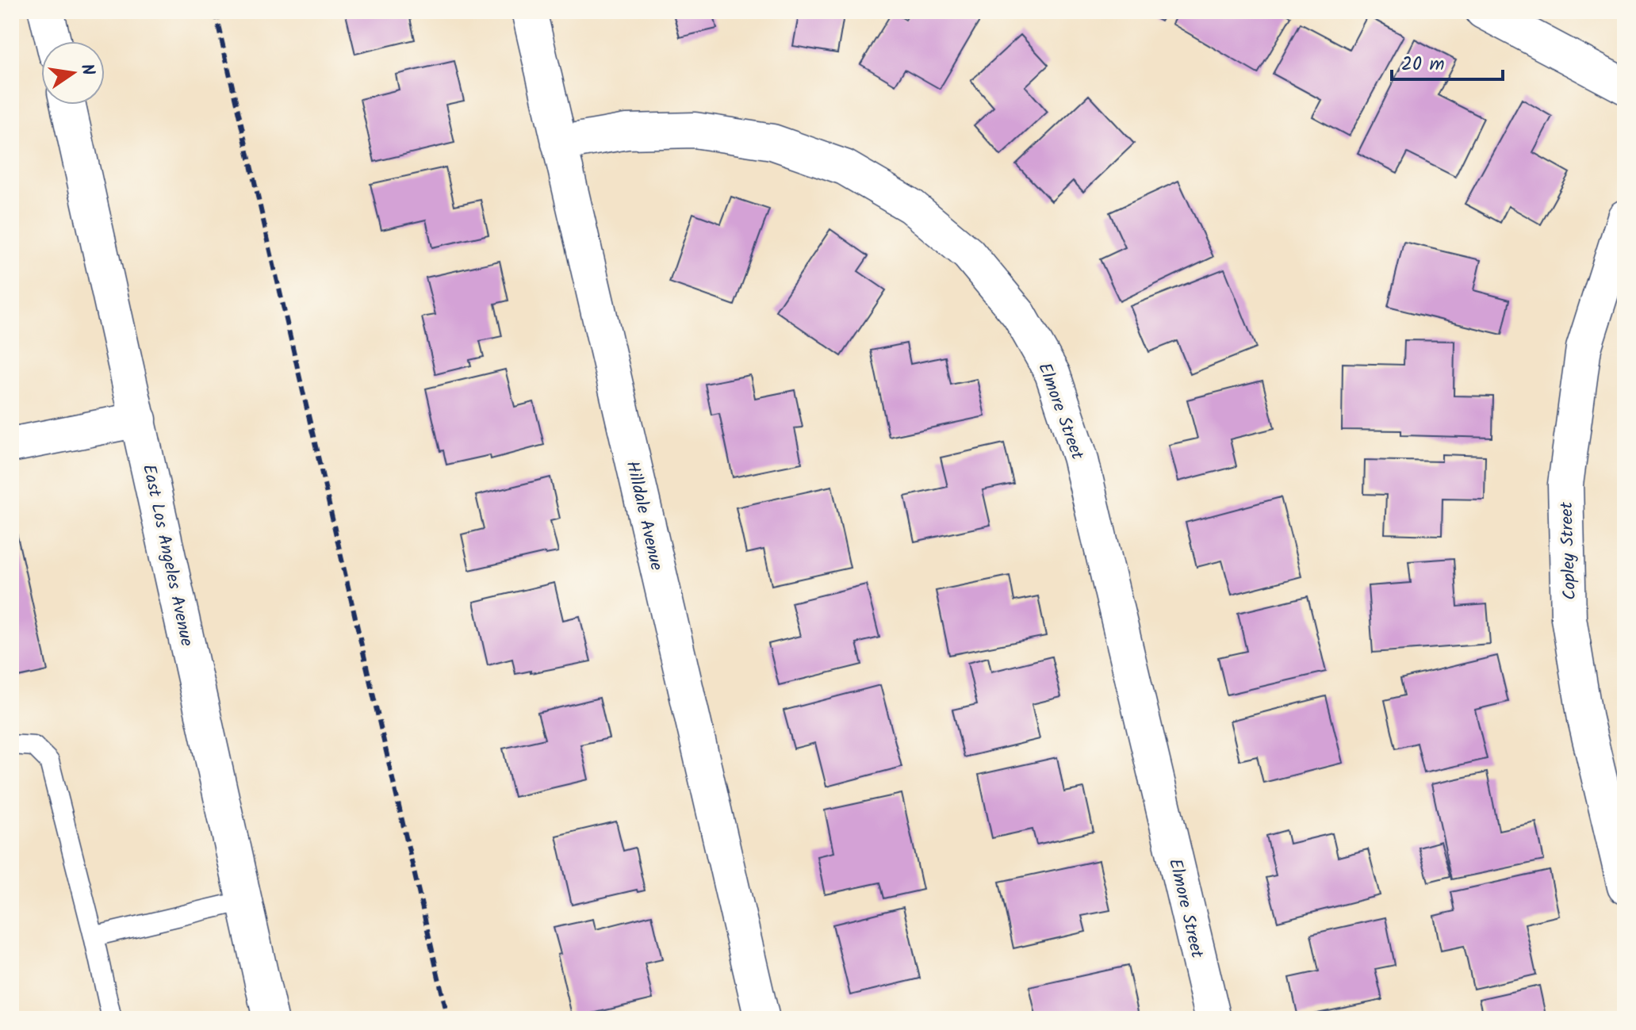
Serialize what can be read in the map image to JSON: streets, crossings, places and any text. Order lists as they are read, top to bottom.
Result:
{
  "streets": {
    "street": [
      "Elmore Street",
      "Hilldale Avenue",
      "Copley Street",
      "East Los Angeles Avenue"
    ]
  },
  "crossings": [
    ["Elmore Street", "Hilldale Avenue"]
  ],
  "scale_bar": "20 m",
  "north": "right"
}
